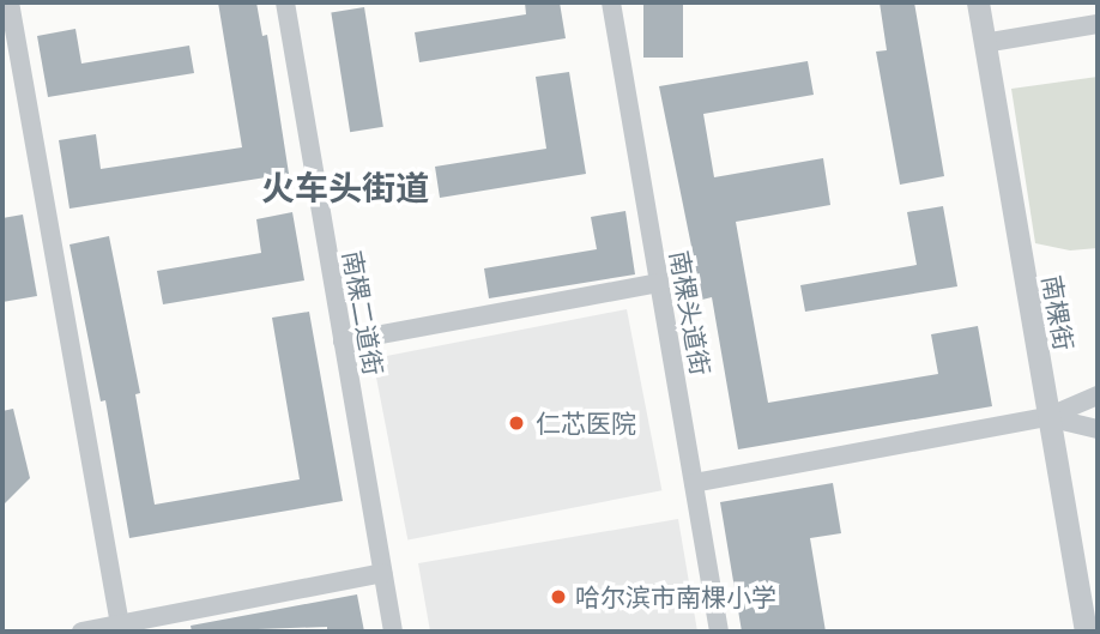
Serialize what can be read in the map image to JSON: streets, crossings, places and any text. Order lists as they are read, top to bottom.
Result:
{
  "streets": {
    "street": ["南棵二道街", "南棵头道街", "南棵街"]
  },
  "districts": ["火车头街道"],
  "places": ["仁芯医院", "哈尔滨市南棵小学"]
}
